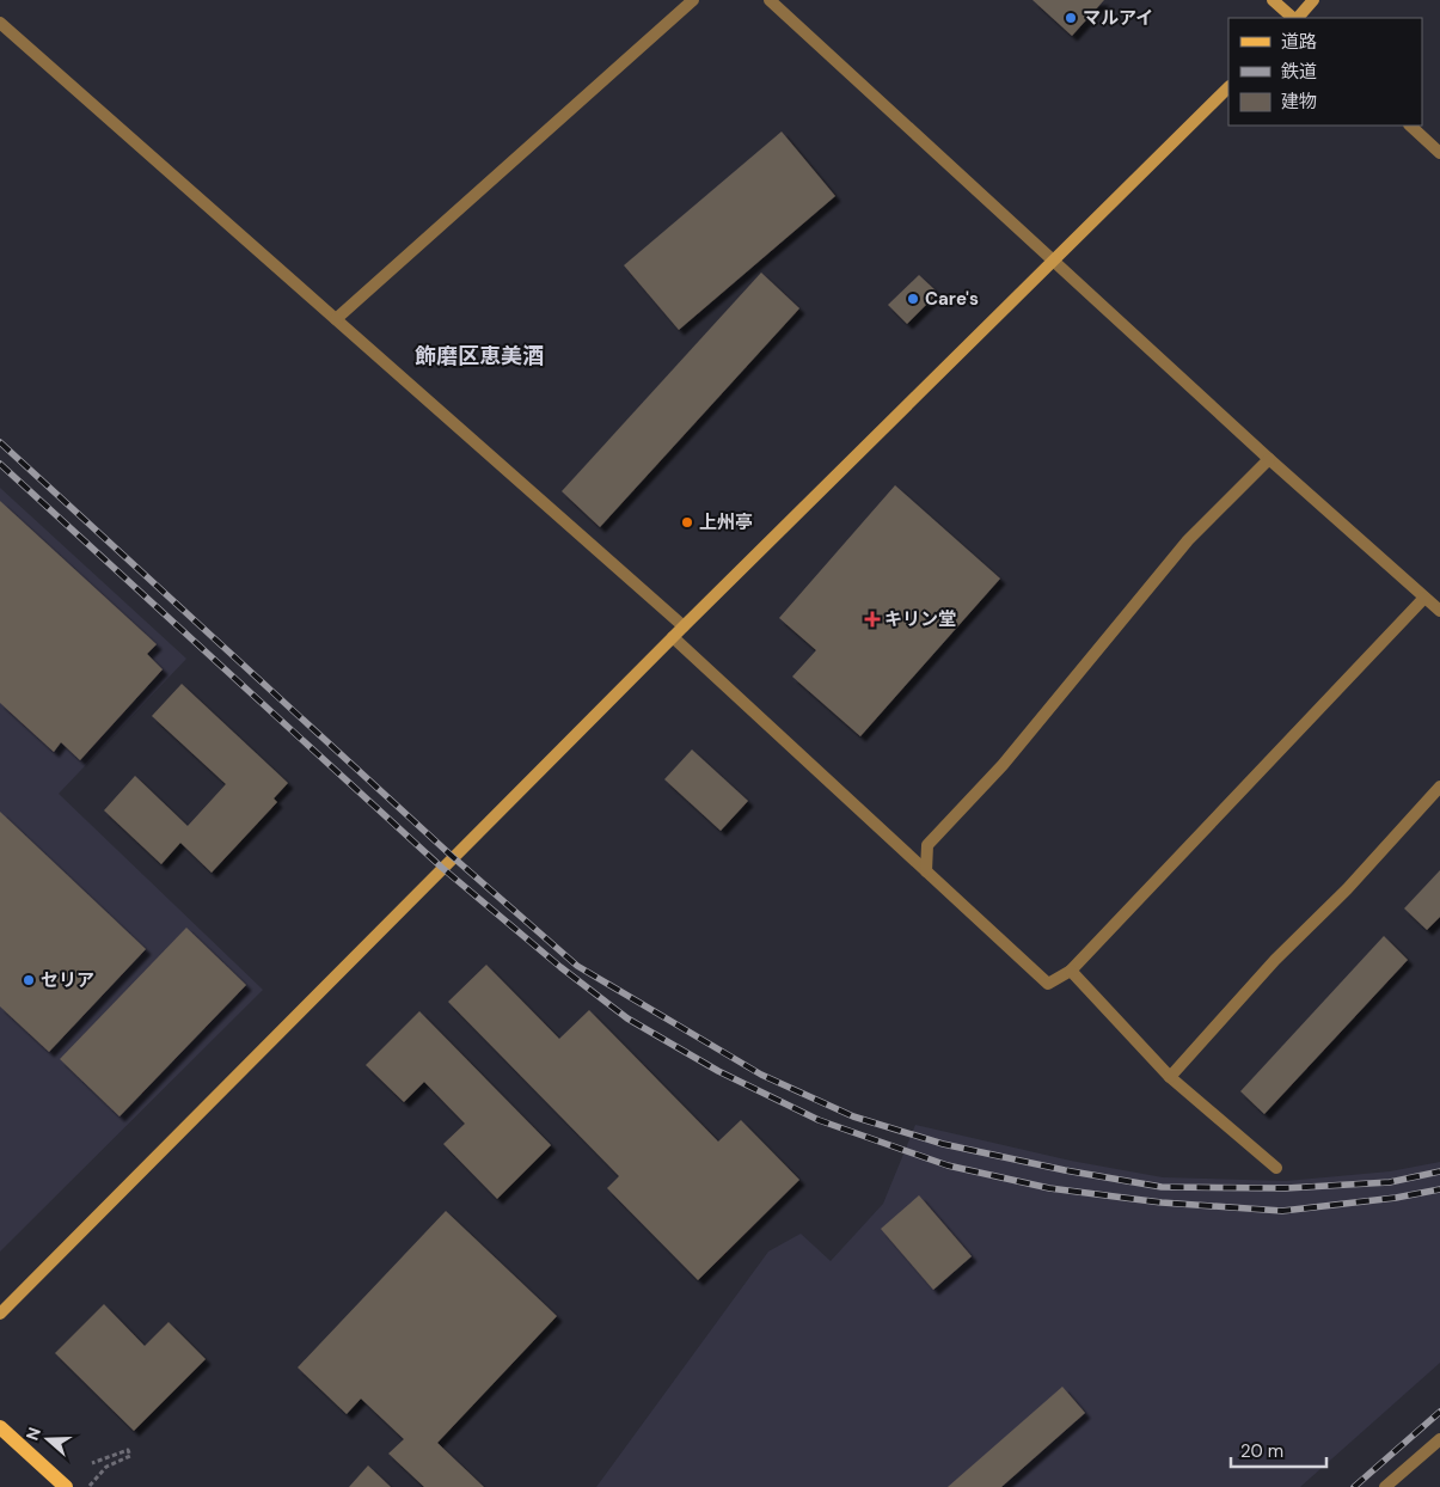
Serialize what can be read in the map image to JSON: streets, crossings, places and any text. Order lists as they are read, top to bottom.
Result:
{
  "districts": ["飾磨区恵美酒"],
  "places": {
    "other": [
      "マルアイ",
      "Care's",
      "上州亭",
      "セリア"
    ],
    "health": ["キリン堂"]
  },
  "legend": ["道路", "鉄道", "建物"],
  "scale_bar": "20 m",
  "north": "left"
}
